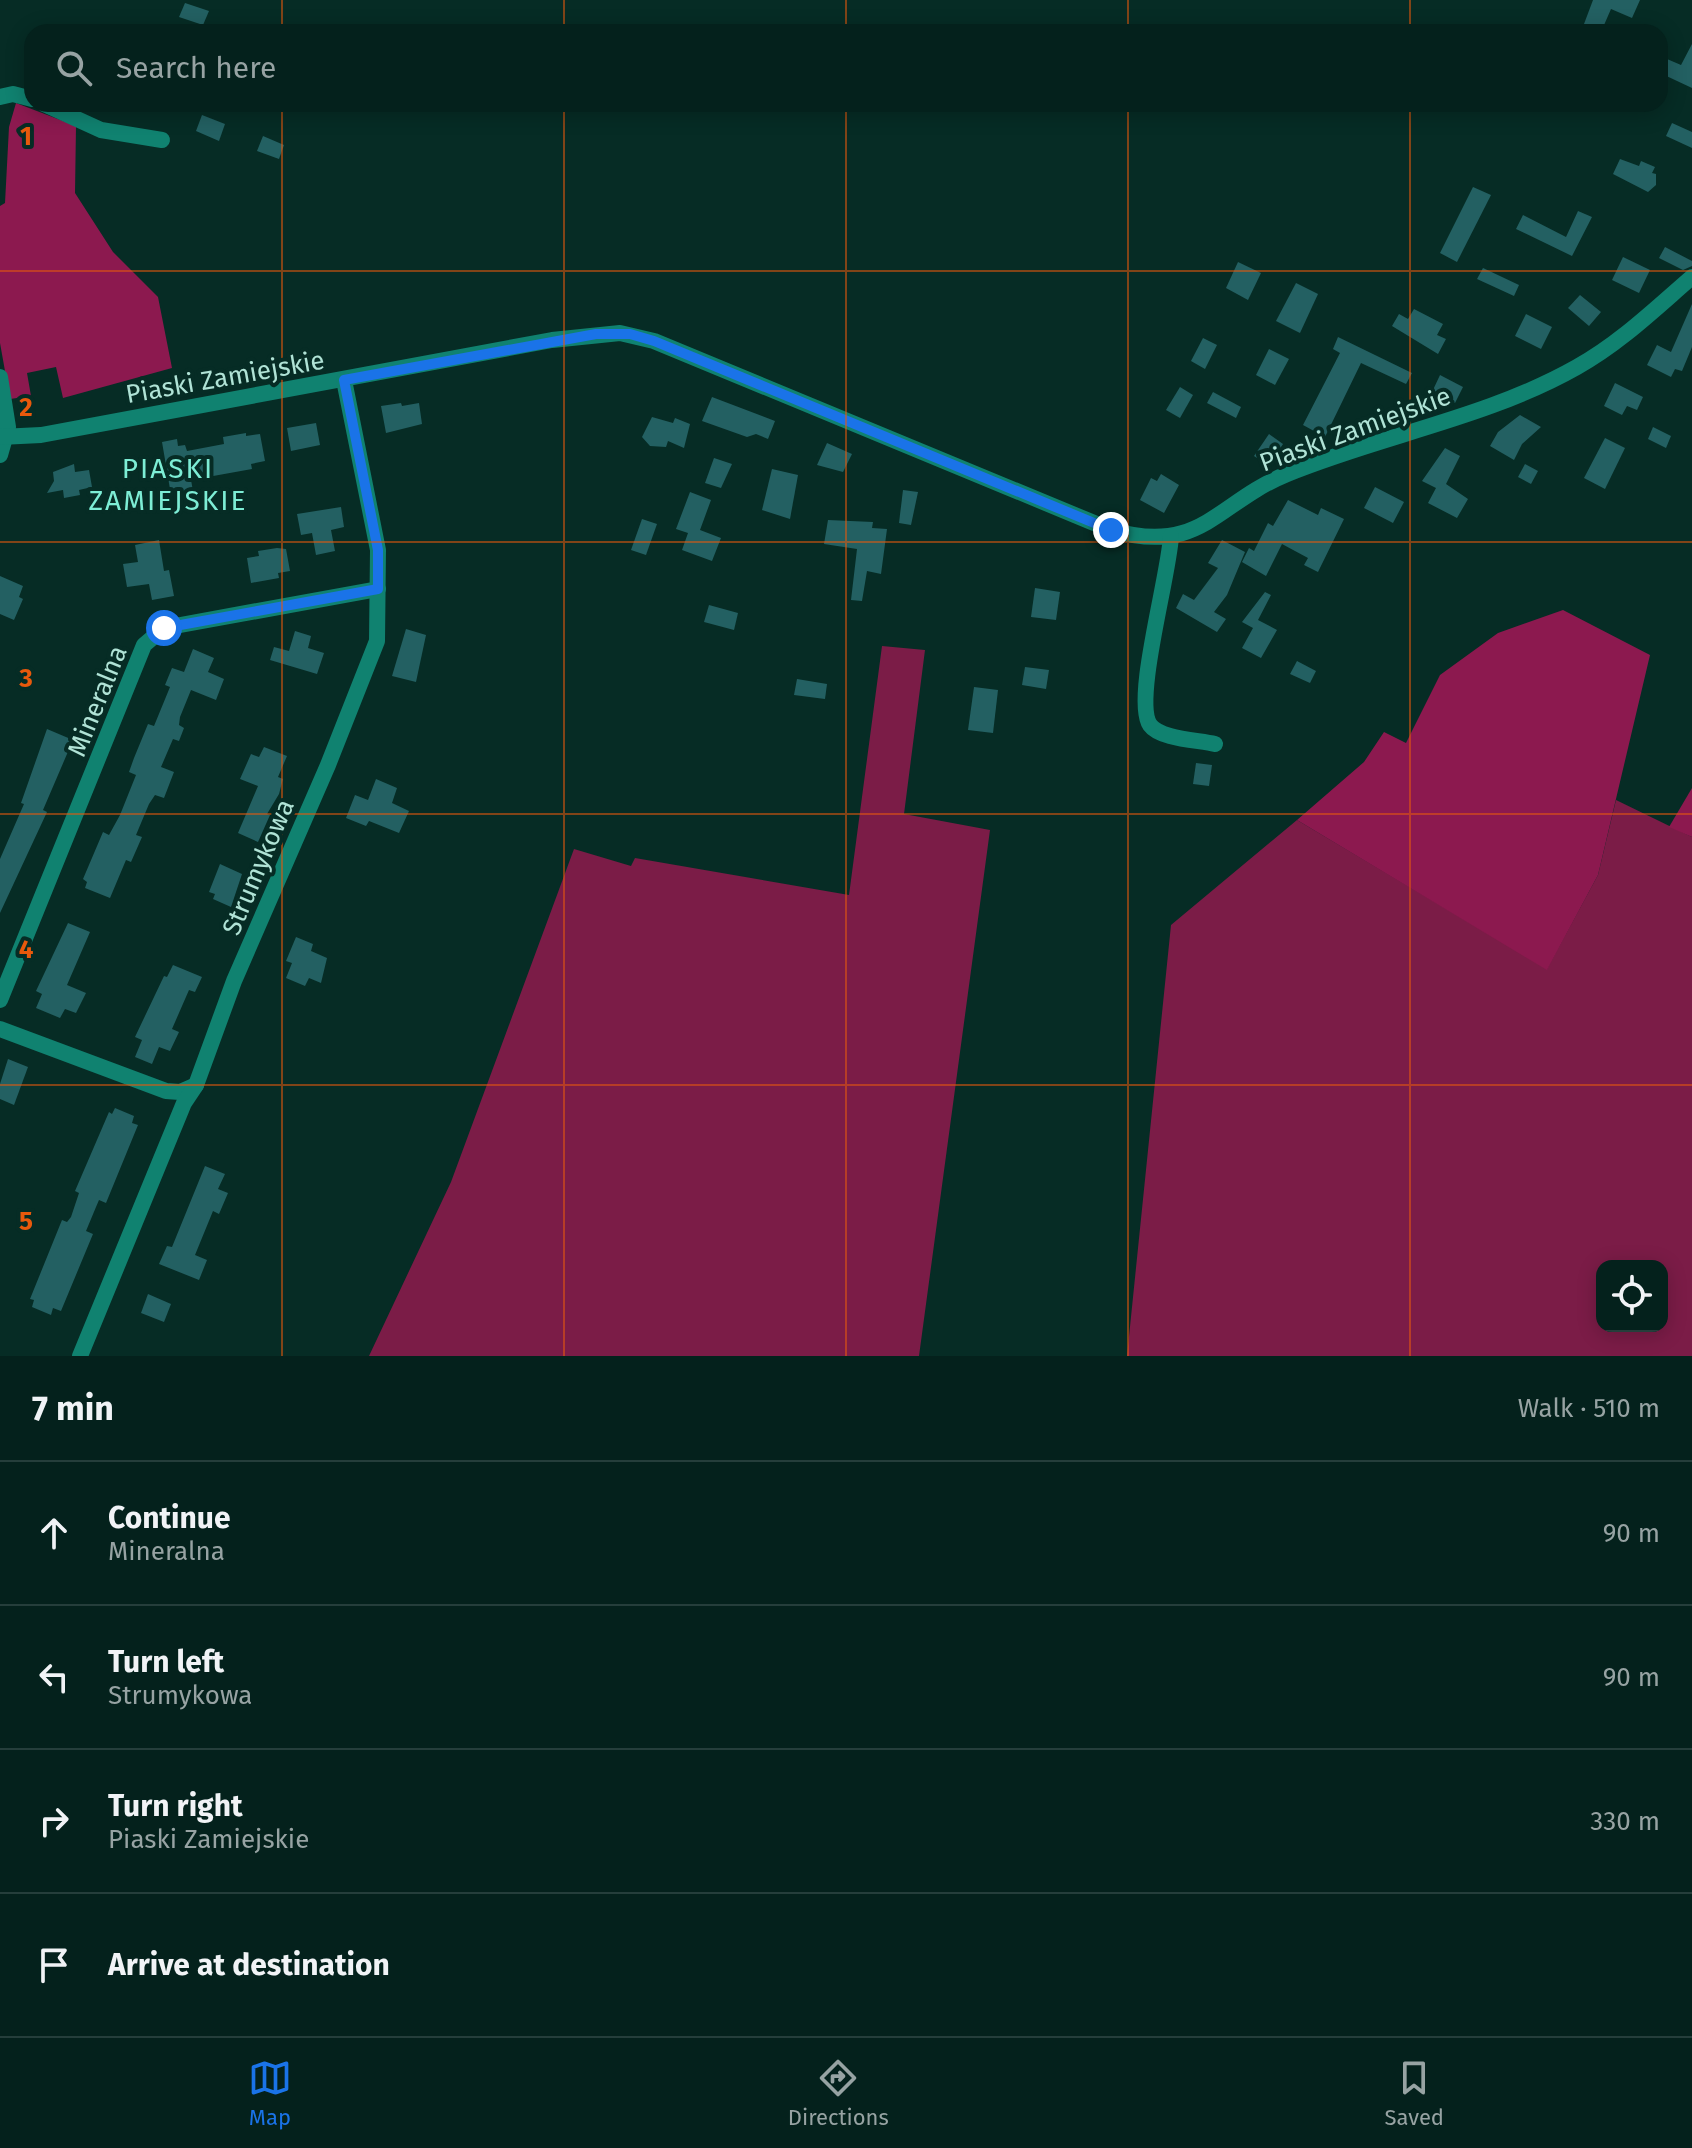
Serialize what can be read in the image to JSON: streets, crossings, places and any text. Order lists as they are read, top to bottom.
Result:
{
  "streets": {
    "street": ["Piaski Zamiejskie", "Mineralna", "Strumykowa"]
  },
  "crossings": [
    ["Piaski Zamiejskie", "Strumykowa"],
    ["Mineralna", "Strumykowa"]
  ],
  "districts": ["PIASKI ZAMIEJSKIE"],
  "page": {
    "search": "Search here",
    "heading": ["7 min", "Walk · 510 m"],
    "list": [
      ["Continue", "Mineralna", "90 m"],
      ["Turn left", "Strumykowa", "90 m"],
      ["Turn right", "Piaski Zamiejskie", "330 m"],
      "Arrive at destination"
    ],
    "nav": ["Map", "Directions", "Saved"]
  },
  "grid": {
    "rows": [
      "1",
      "2",
      "3",
      "4",
      "5"
    ]
  }
}
